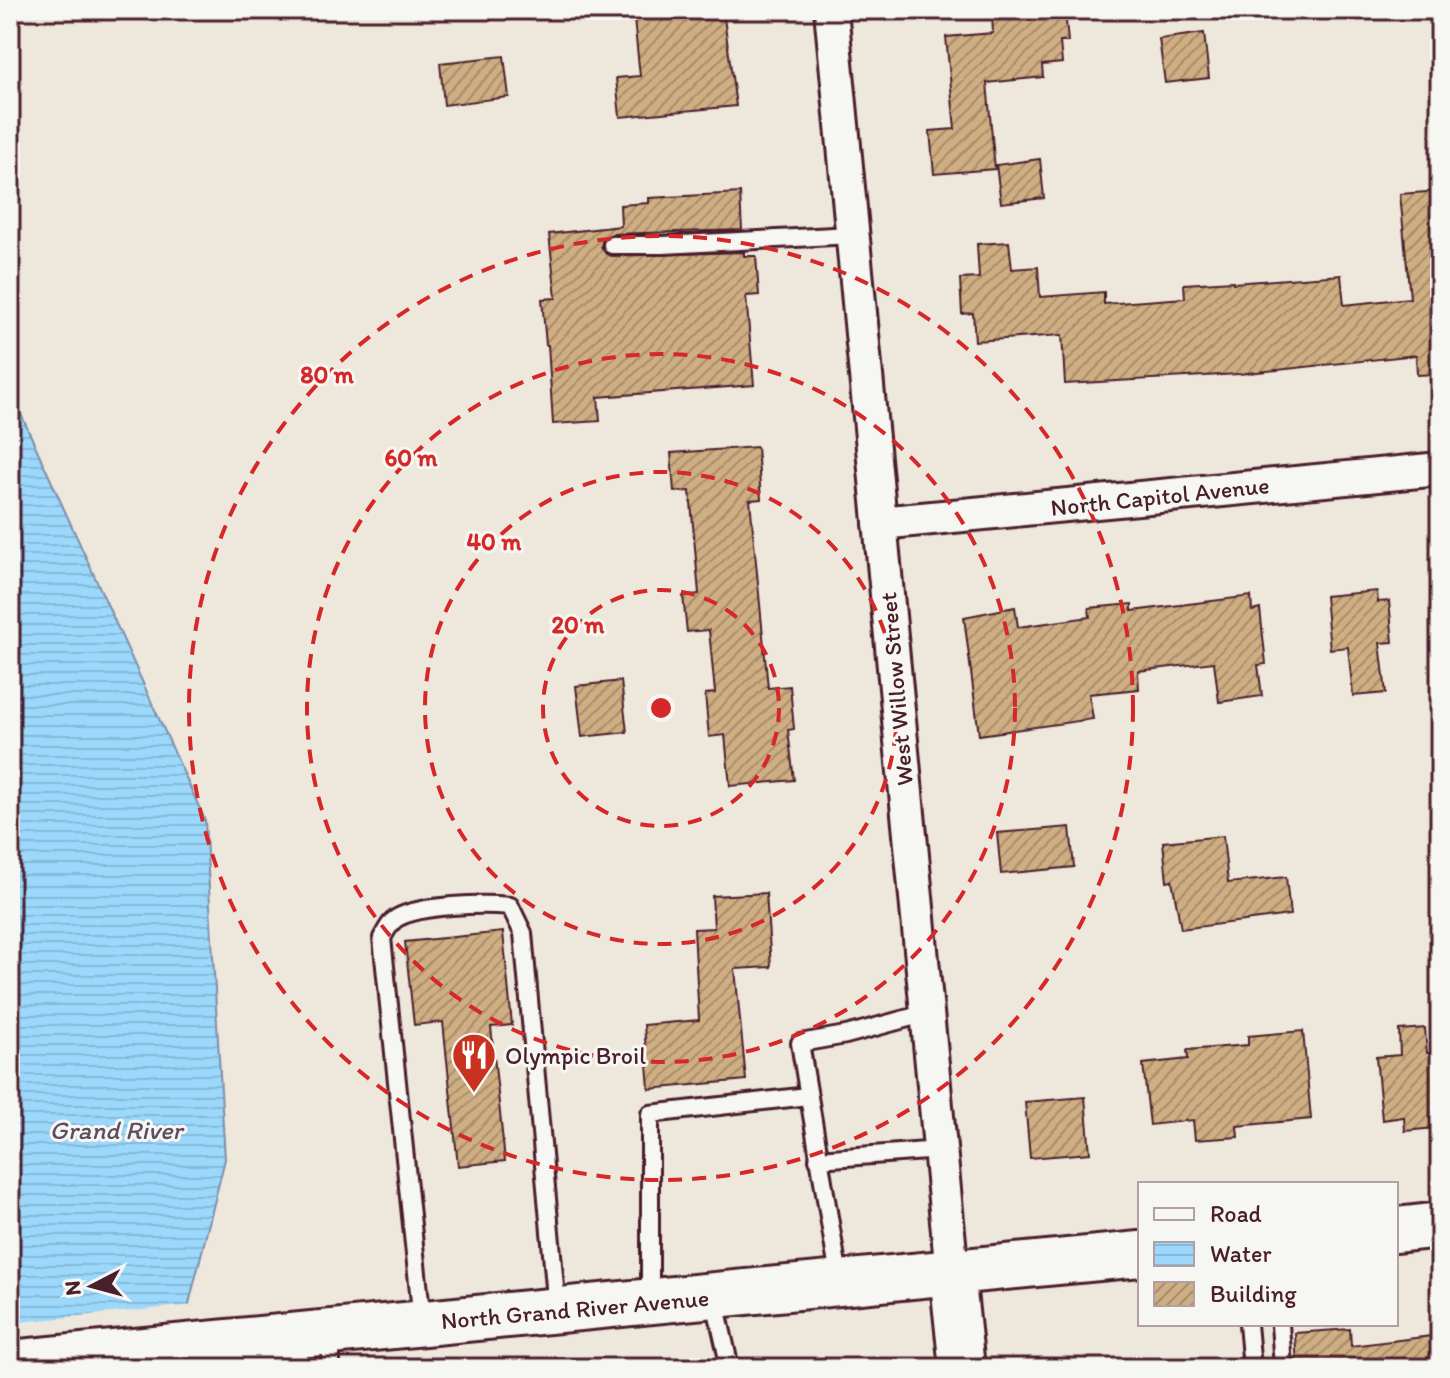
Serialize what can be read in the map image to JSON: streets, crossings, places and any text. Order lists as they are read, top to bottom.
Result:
{
  "streets": {
    "street": ["North Capitol Avenue", "West Willow Street", "North Grand River Avenue"]
  },
  "crossings": [
    ["North Capitol Avenue", "West Willow Street"],
    ["West Willow Street", "North Grand River Avenue"]
  ],
  "water": ["Grand River"],
  "places": {
    "restaurant": ["Olympic Broil"]
  },
  "legend": ["Road", "Water", "Building"],
  "north": "left",
  "rings": [
    "80 m",
    "60 m",
    "40 m",
    "20 m"
  ]
}
